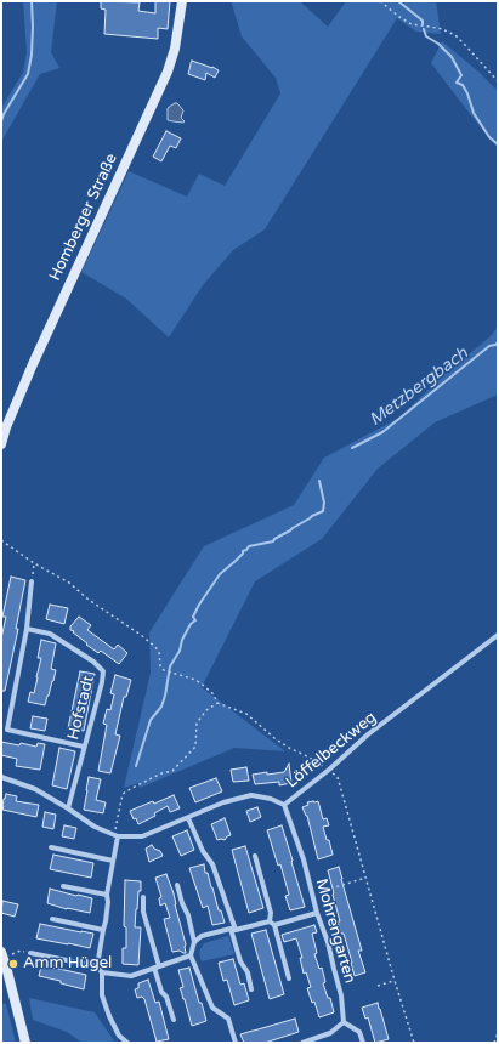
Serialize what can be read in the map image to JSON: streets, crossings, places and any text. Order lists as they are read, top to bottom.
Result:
{
  "streets": {
    "main road": ["Homberger Straße"],
    "street": ["Hofstadt", "Löffelbeckweg", "Mohrengarten"]
  },
  "crossings": [
    ["Hofstadt", "Löffelbeckweg"],
    ["Löffelbeckweg", "Mohrengarten"]
  ],
  "water": ["Metzbergbach"],
  "places": ["Amm Hügel"]
}
